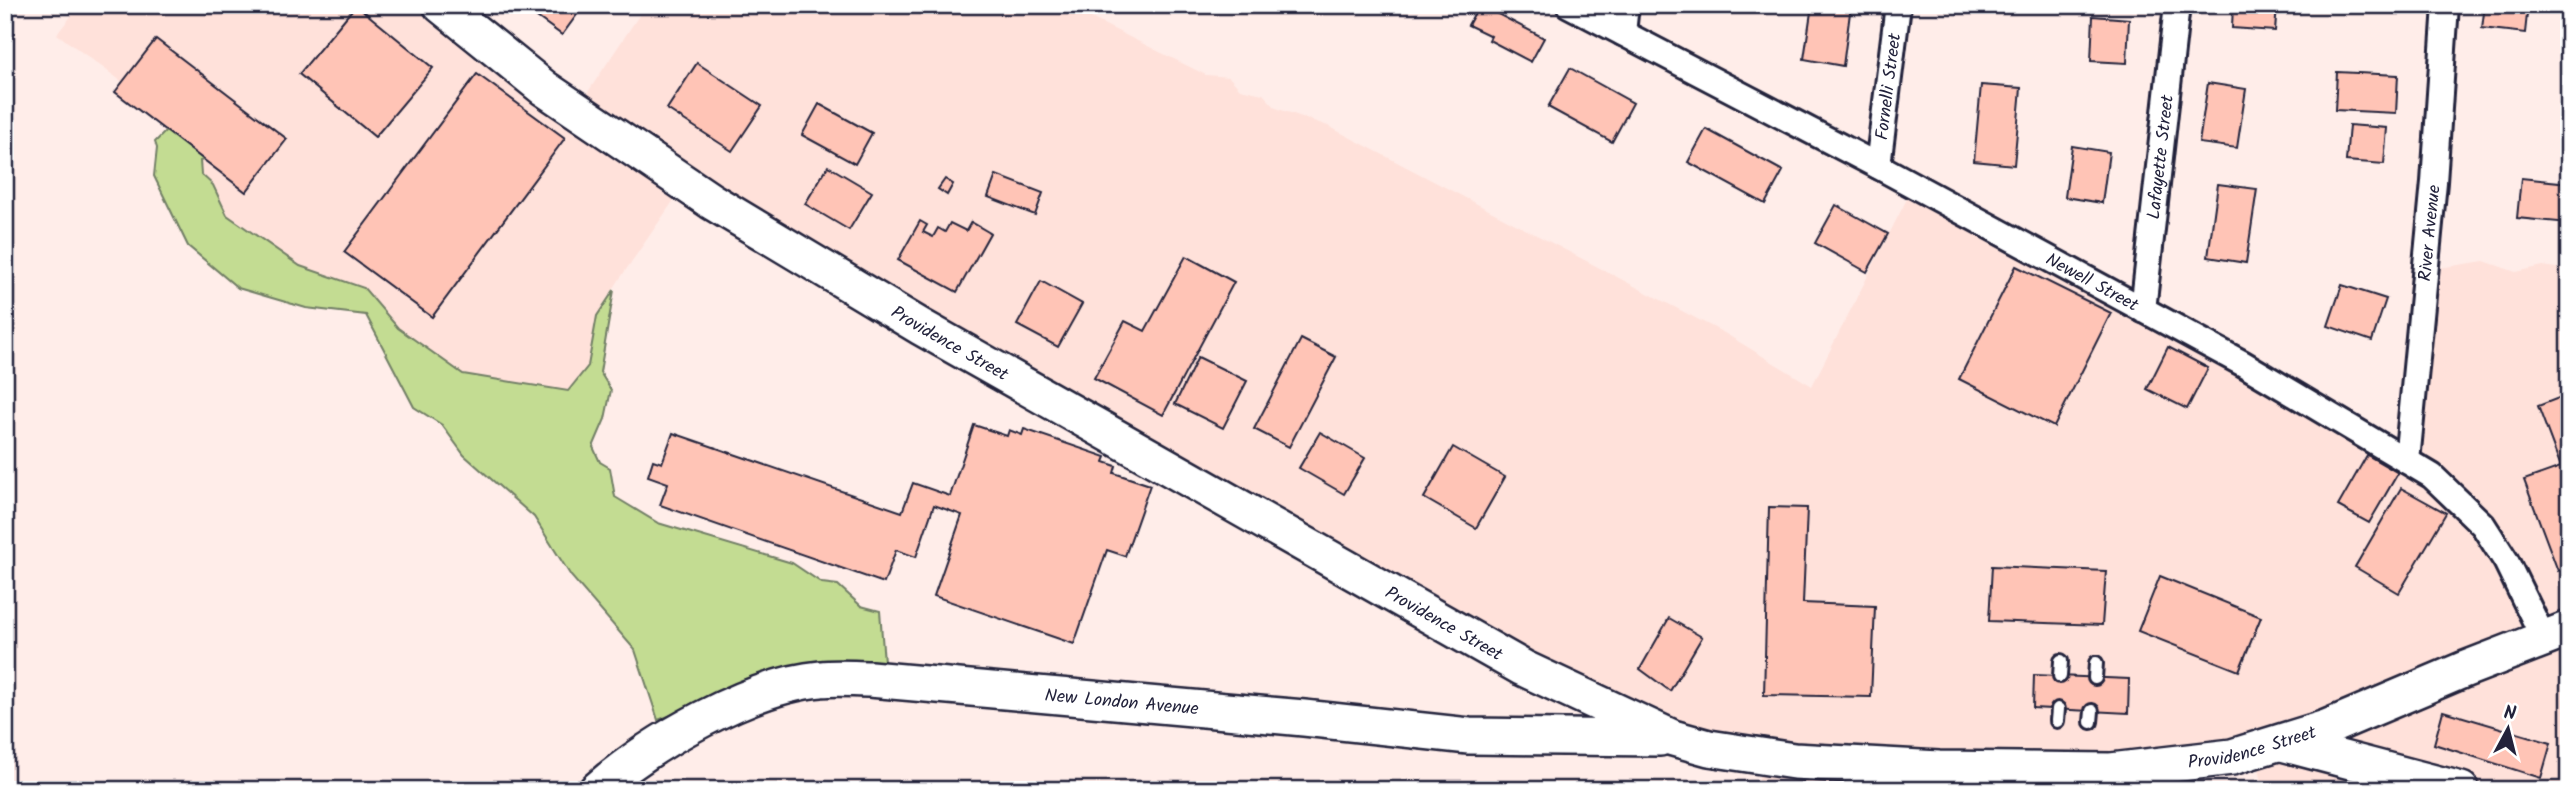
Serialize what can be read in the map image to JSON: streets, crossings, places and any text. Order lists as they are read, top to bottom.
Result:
{
  "streets": {
    "main road": ["Providence Street", "New London Avenue"],
    "street": [
      "Fornelli Street",
      "Lafayette Street",
      "River Avenue",
      "Newell Street"
    ]
  },
  "crossings": [
    ["Fornelli Street", "Newell Street"],
    ["Lafayette Street", "Newell Street"],
    ["River Avenue", "Newell Street"],
    ["Newell Street", "Providence Street"],
    ["Providence Street", "New London Avenue"]
  ],
  "north": "top"
}
